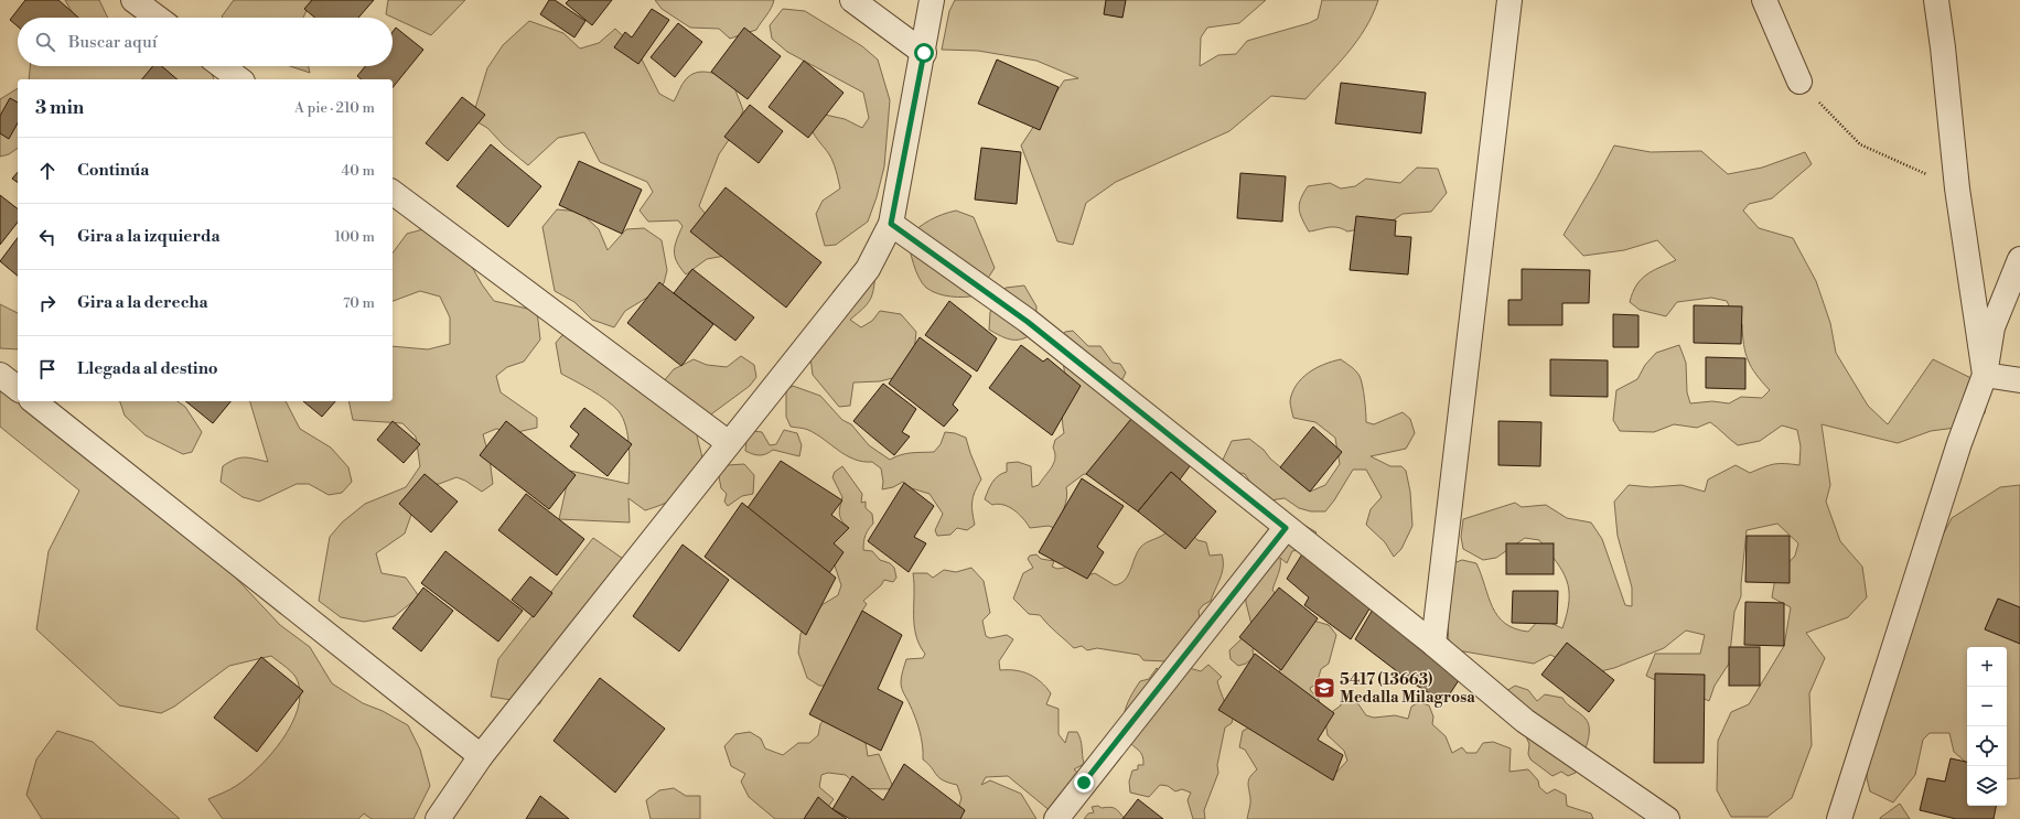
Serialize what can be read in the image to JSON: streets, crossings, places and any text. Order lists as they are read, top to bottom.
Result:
{
  "places": {
    "school or university": ["5417 (13663) Medalla Milagrosa"]
  },
  "page": {
    "search": "Buscar aquí",
    "heading": ["3 min", "A pie · 210 m"],
    "list": [
      ["Continúa", "40 m"],
      ["Gira a la izquierda", "100 m"],
      ["Gira a la derecha", "70 m"],
      "Llegada al destino"
    ],
    "map_buttons": ["+", "−"]
  }
}
